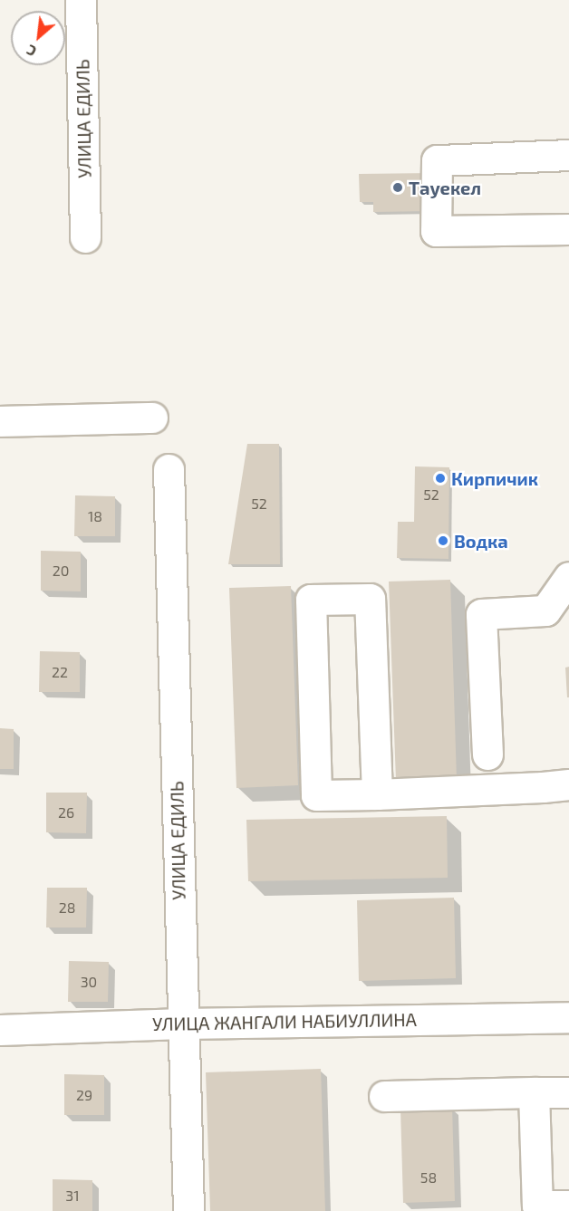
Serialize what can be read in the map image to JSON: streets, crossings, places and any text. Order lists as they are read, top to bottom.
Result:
{
  "streets": {
    "street": ["УЛИЦА ЕДИЛЬ", "УЛИЦА ЖАНГАЛИ НАБИУЛЛИНА"]
  },
  "crossings": [
    ["УЛИЦА ЕДИЛЬ", "УЛИЦА ЖАНГАЛИ НАБИУЛЛИНА"]
  ],
  "places": ["Тауекел", "Кирпичик", "Водка"],
  "house_numbers": [
    "52",
    "52",
    "18",
    "20",
    "22",
    "26",
    "28",
    "30",
    "29",
    "58",
    "31"
  ],
  "north": "bottom left"
}
